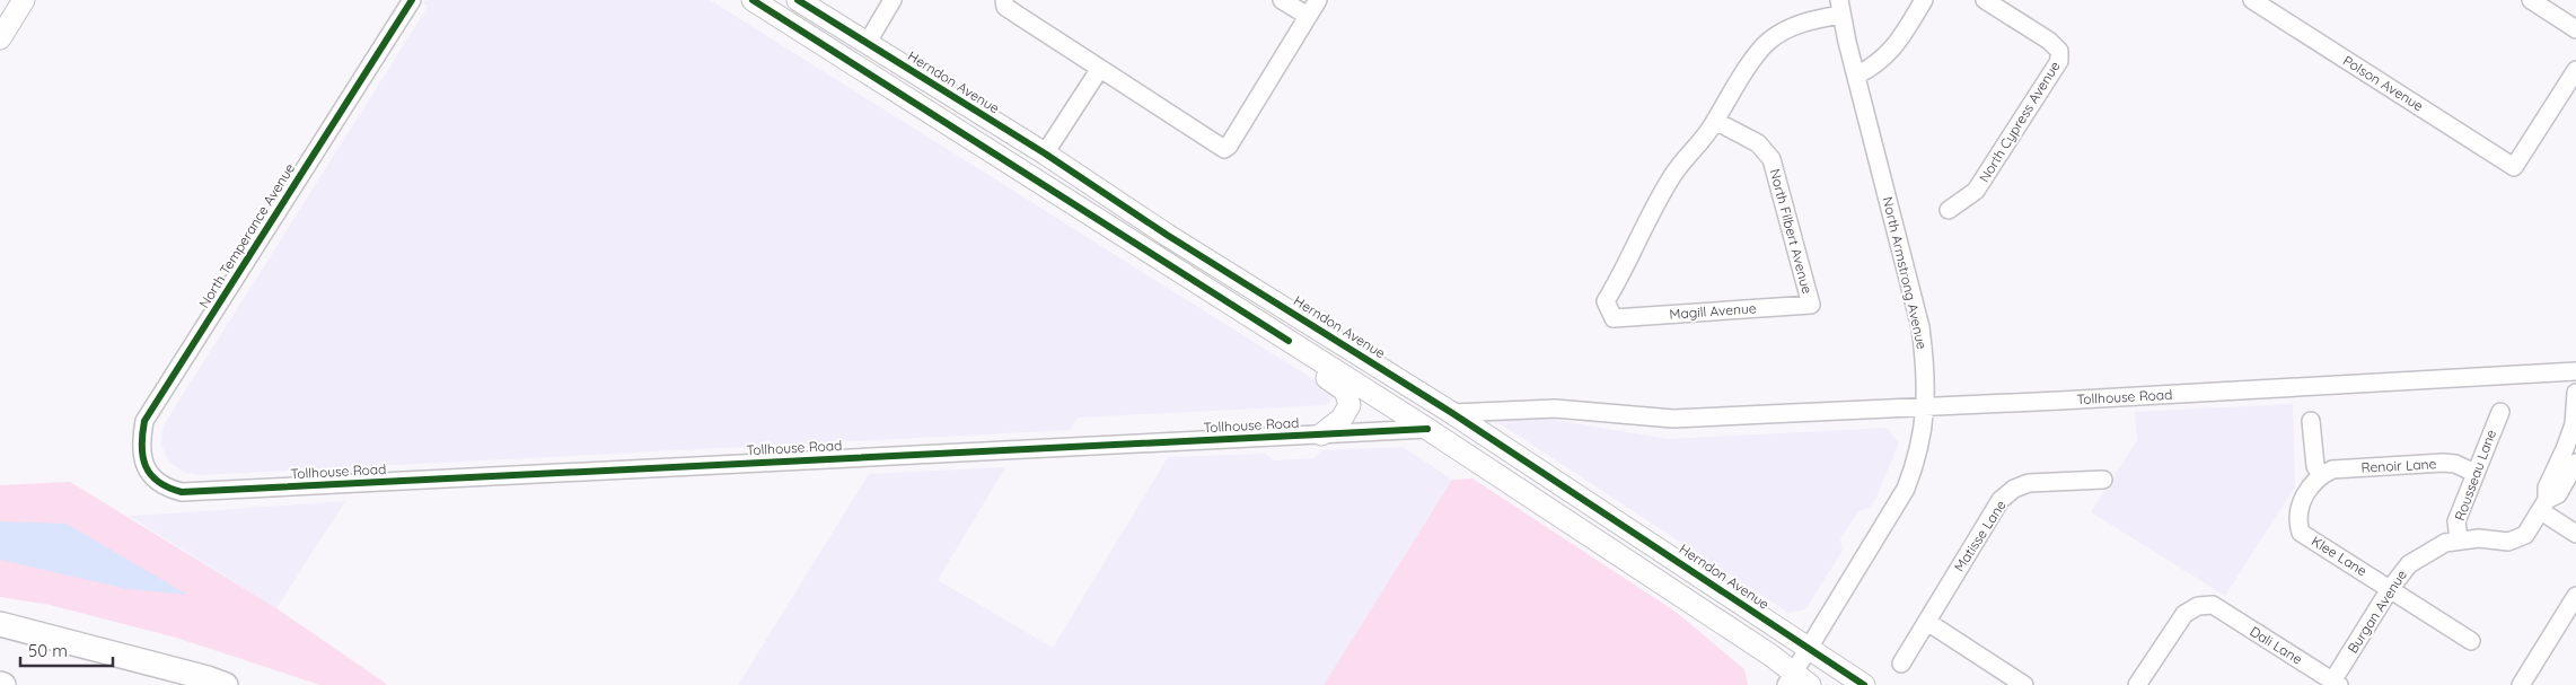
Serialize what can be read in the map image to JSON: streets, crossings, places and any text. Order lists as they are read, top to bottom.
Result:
{
  "streets": {
    "main road": ["Herndon Avenue"],
    "street": [
      "Polson Avenue",
      "North Cypress Avenue",
      "North Filbert Avenue",
      "North Temperance Avenue",
      "North Armstrong Avenue",
      "Magill Avenue",
      "Tollhouse Road",
      "Renoir Lane",
      "Rousseau Lane",
      "Matisse Lane",
      "Klee Lane",
      "Burgan Avenue",
      "Dali Lane"
    ]
  },
  "crossings": [
    ["Herndon Avenue", "North Armstrong Avenue"],
    ["Herndon Avenue", "Tollhouse Road"],
    ["North Filbert Avenue", "Magill Avenue"],
    ["North Temperance Avenue", "Tollhouse Road"],
    ["North Armstrong Avenue", "Tollhouse Road"],
    ["Renoir Lane", "Rousseau Lane"],
    ["Renoir Lane", "Klee Lane"],
    ["Rousseau Lane", "Burgan Avenue"],
    ["Klee Lane", "Burgan Avenue"],
    ["Burgan Avenue", "Dali Lane"]
  ],
  "scale_bar": "50 m"
}
